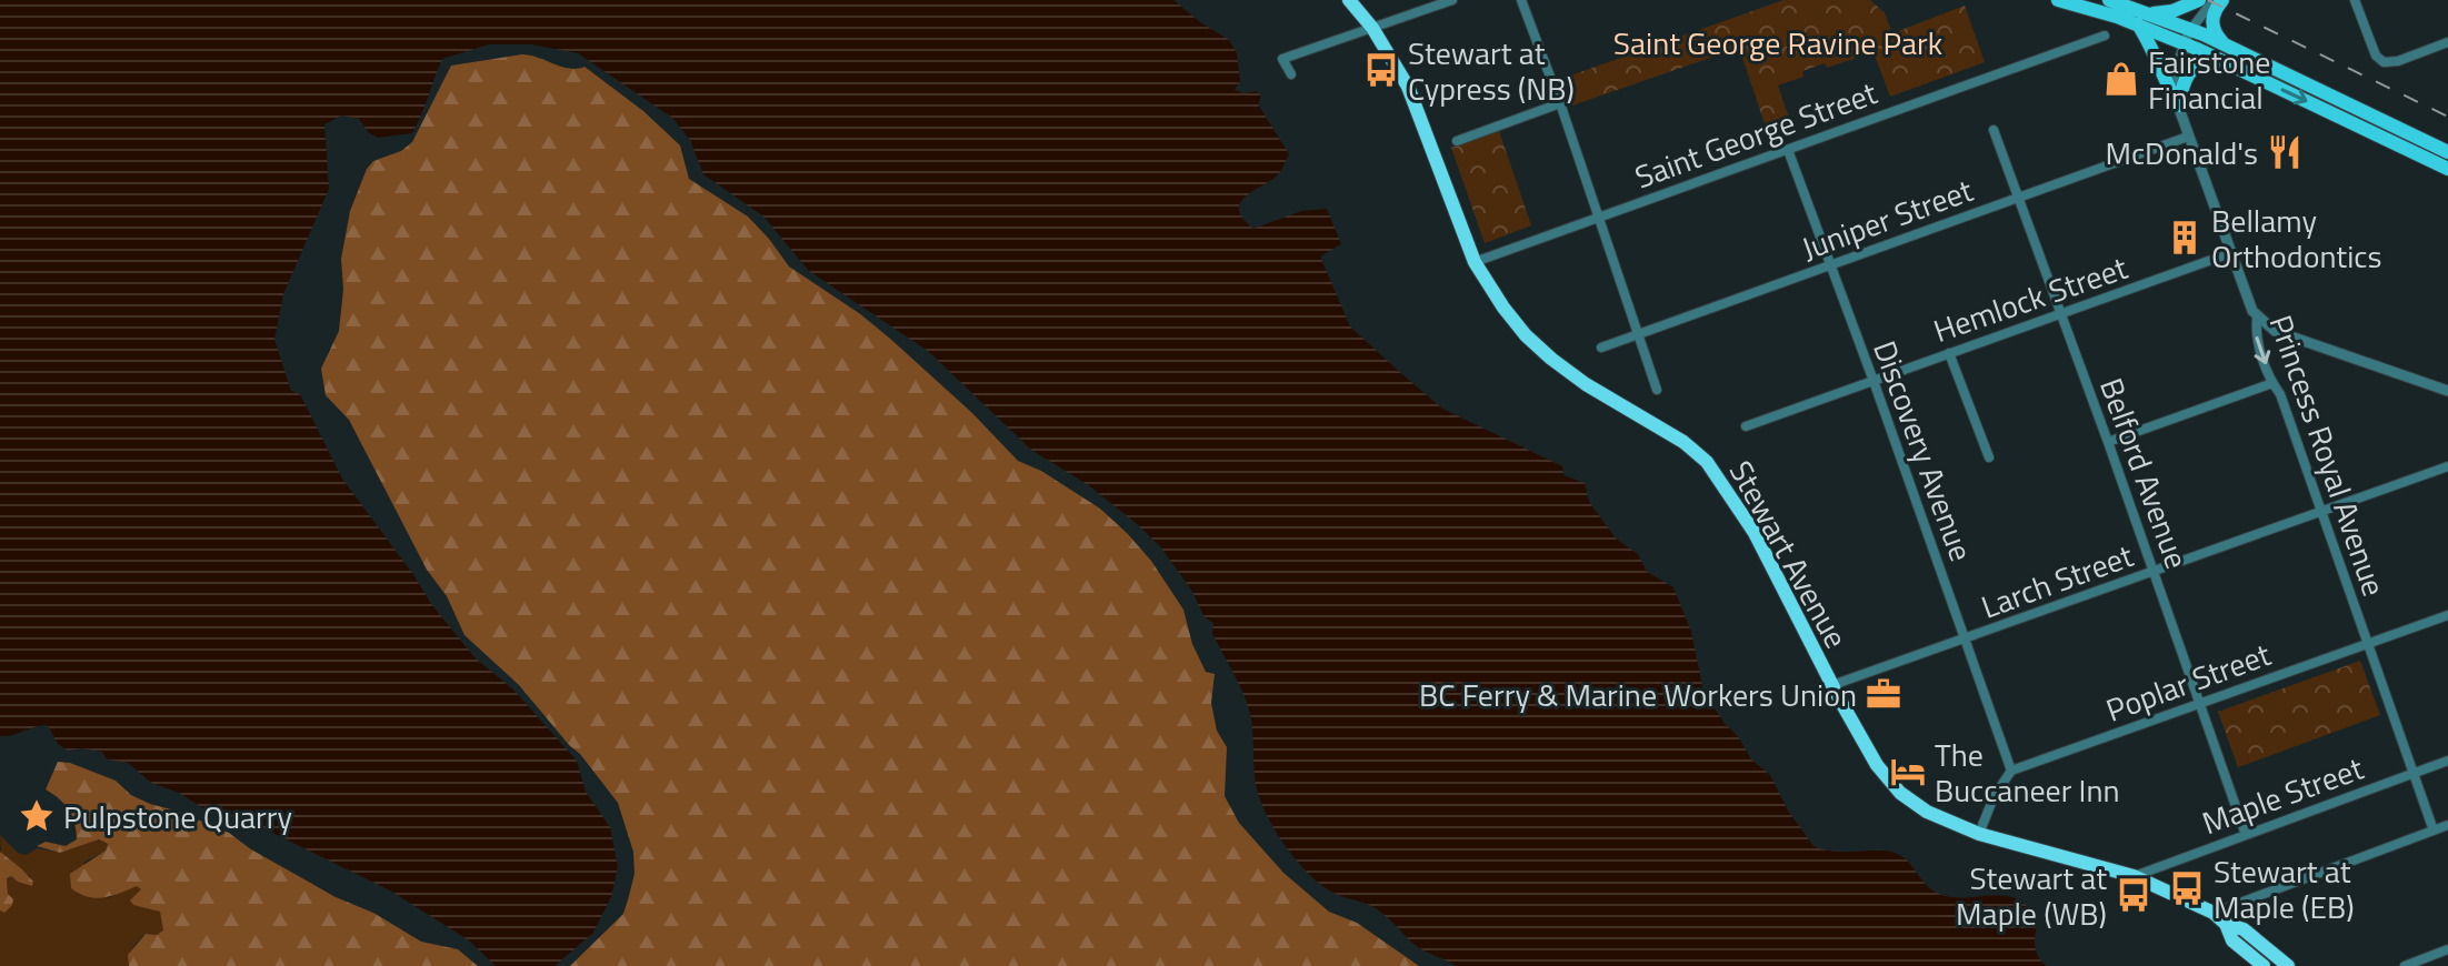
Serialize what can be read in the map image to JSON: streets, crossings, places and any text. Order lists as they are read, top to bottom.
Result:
{
  "streets": {
    "highway": ["Stewart Avenue"],
    "street": [
      "Saint George Street",
      "Juniper Street",
      "Hemlock Street",
      "Discovery Avenue",
      "Princess Royal Avenue",
      "Belford Avenue",
      "Larch Street",
      "Poplar Street",
      "Maple Street"
    ]
  },
  "crossings": [
    ["Saint George Street", "Discovery Avenue"],
    ["Saint George Street", "Stewart Avenue"],
    ["Juniper Street", "Discovery Avenue"],
    ["Juniper Street", "Princess Royal Avenue"],
    ["Juniper Street", "Belford Avenue"],
    ["Hemlock Street", "Discovery Avenue"],
    ["Hemlock Street", "Princess Royal Avenue"],
    ["Hemlock Street", "Belford Avenue"],
    ["Discovery Avenue", "Larch Street"],
    ["Discovery Avenue", "Poplar Street"],
    ["Princess Royal Avenue", "Larch Street"],
    ["Princess Royal Avenue", "Poplar Street"],
    ["Princess Royal Avenue", "Maple Street"],
    ["Belford Avenue", "Larch Street"],
    ["Belford Avenue", "Poplar Street"],
    ["Belford Avenue", "Maple Street"],
    ["Stewart Avenue", "Larch Street"],
    ["Stewart Avenue", "Maple Street"]
  ],
  "parks": ["Saint George Ravine Park"],
  "places": {
    "bus stop": ["Stewart at Cypress (NB)", "Stewart at Maple (EB)", "Stewart at Maple (WB)"],
    "shop": ["Fairstone Financial"],
    "restaurant": ["McDonald's"],
    "building": ["Bellamy Orthodontics"],
    "office": ["BC Ferry & Marine Workers Union"],
    "hotel": ["The Buccaneer Inn"],
    "place": ["Pulpstone Quarry"]
  }
}
